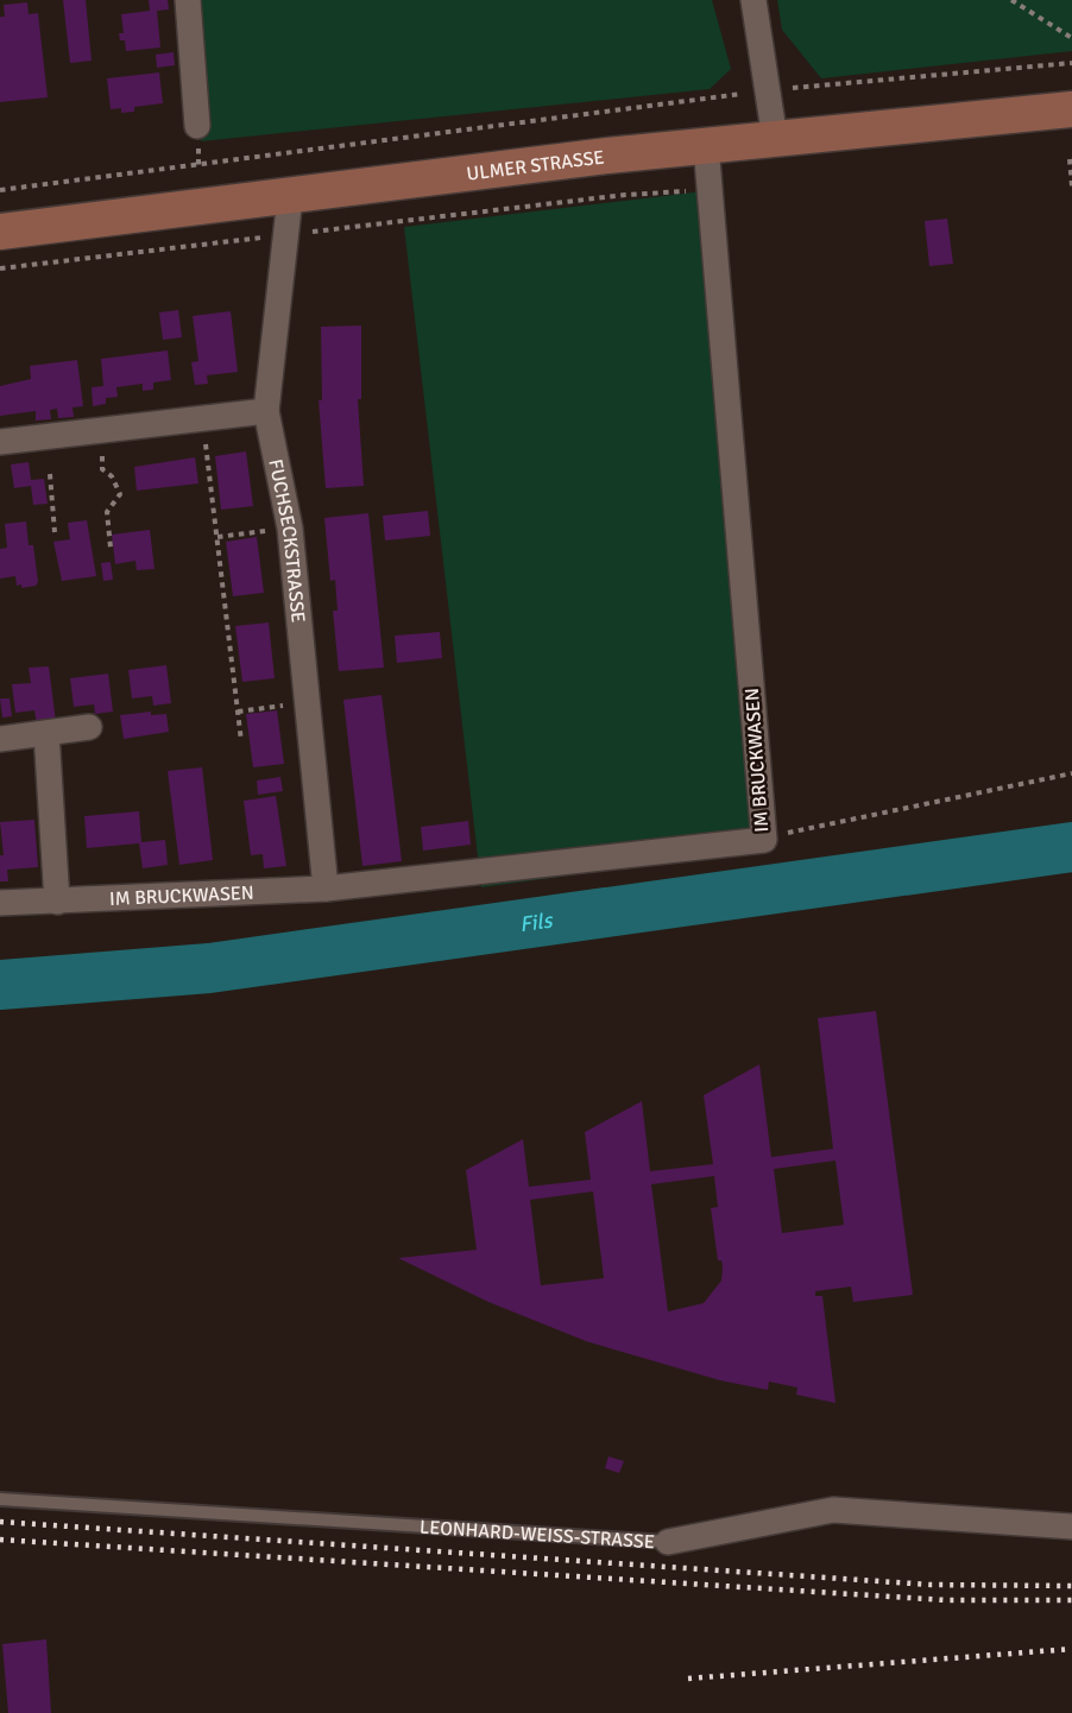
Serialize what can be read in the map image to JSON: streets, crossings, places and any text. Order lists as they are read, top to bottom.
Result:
{
  "streets": {
    "main road": ["ULMER STRASSE"],
    "street": ["FUCHSECKSTRASSE", "IM BRUCKWASEN", "LEONHARD-WEISS-STRASSE"]
  },
  "crossings": [
    ["ULMER STRASSE", "FUCHSECKSTRASSE"],
    ["ULMER STRASSE", "IM BRUCKWASEN"],
    ["FUCHSECKSTRASSE", "IM BRUCKWASEN"]
  ],
  "water": ["Fils"]
}
